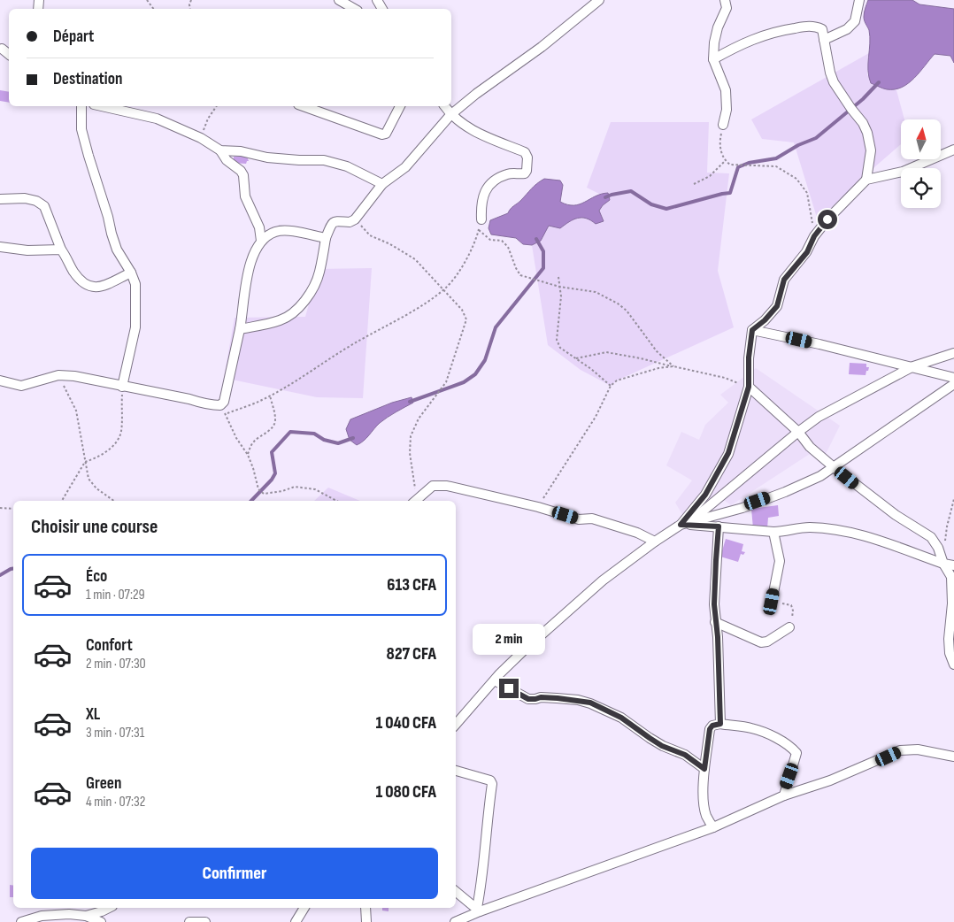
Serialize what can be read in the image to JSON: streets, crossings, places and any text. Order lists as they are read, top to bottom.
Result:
{
  "north": "top",
  "page": {
    "banner": ["Départ", "Destination"],
    "heading": "Choisir une course",
    "list": [
      {
        "name": "Éco",
        "note": "1 min · 07:29",
        "value": "613 CFA"
      },
      {
        "name": "Confort",
        "note": "2 min · 07:30",
        "value": "827 CFA"
      },
      {
        "name": "XL",
        "note": "3 min · 07:31",
        "value": "1 040 CFA"
      },
      {
        "name": "Green",
        "note": "4 min · 07:32",
        "value": "1 080 CFA"
      }
    ],
    "bubble": "2 min",
    "buttons": "Confirmer"
  }
}
